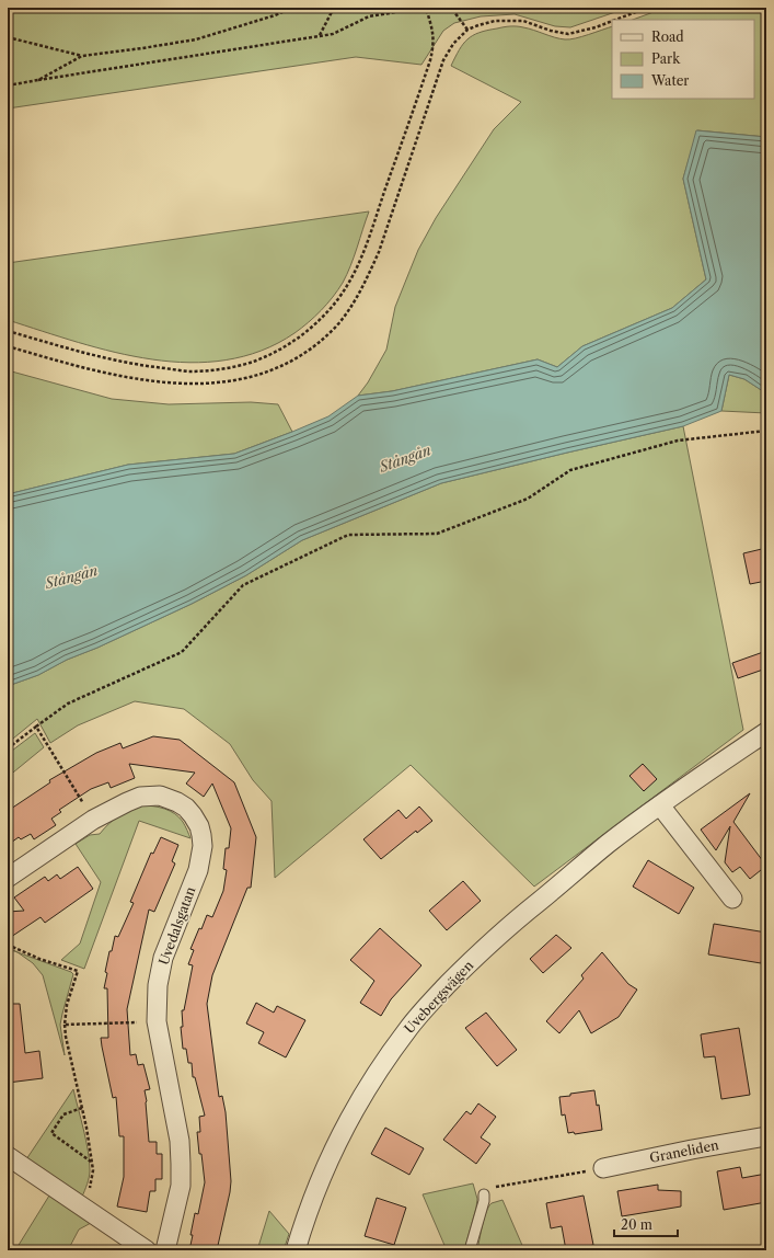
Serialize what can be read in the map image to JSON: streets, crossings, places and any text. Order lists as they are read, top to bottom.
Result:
{
  "streets": {
    "street": ["Uvedalsgatan", "Uvebergsvägen", "Graneliden"]
  },
  "water": ["Stångån"],
  "legend": ["Road", "Park", "Water"],
  "scale_bar": "20 m"
}
